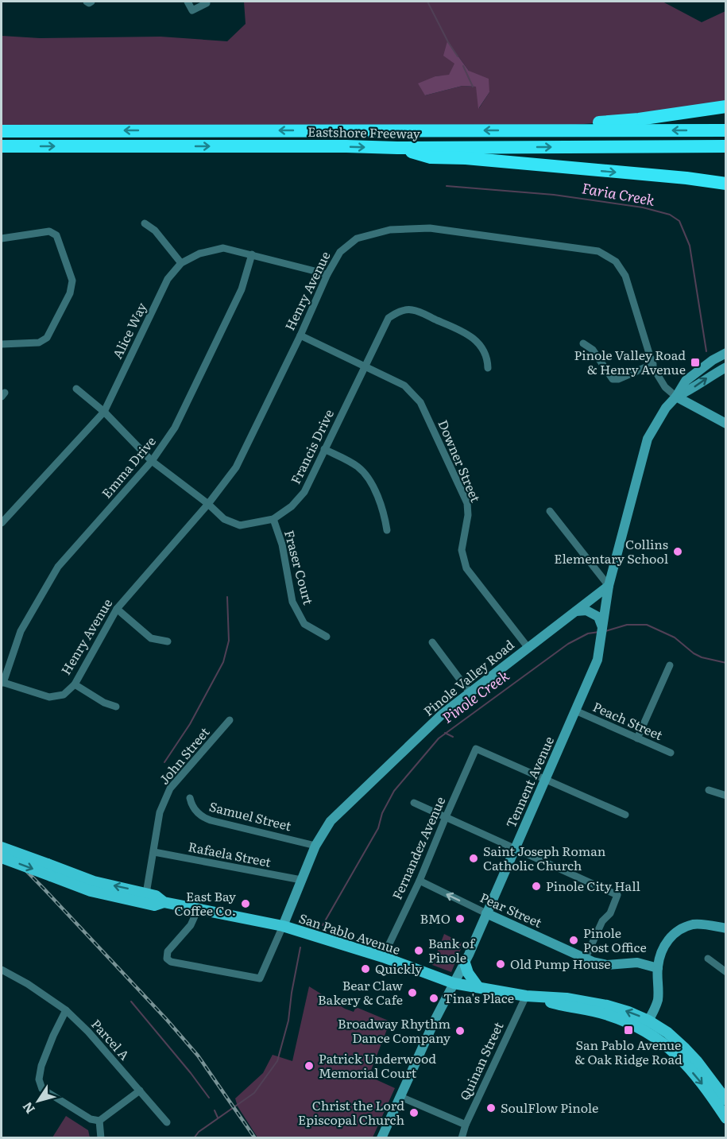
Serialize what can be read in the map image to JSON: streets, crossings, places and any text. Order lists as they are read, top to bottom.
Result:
{
  "streets": {
    "highway": ["Eastshore Freeway"],
    "main road": [
      "Henry Avenue",
      "Pinole Valley Road",
      "Tennent Avenue",
      "Pear Street",
      "San Pablo Avenue"
    ],
    "street": [
      "Alice Way",
      "Francis Drive",
      "Downer Street",
      "Emma Drive",
      "Fraser Court",
      "Peach Street",
      "John Street",
      "Samuel Street",
      "Fernandez Avenue",
      "Rafaela Street",
      "Parcel A",
      "Quinan Street"
    ]
  },
  "crossings": [
    ["Henry Avenue", "Alice Way"],
    ["Henry Avenue", "Francis Drive"],
    ["Henry Avenue", "Downer Street"],
    ["Henry Avenue", "Emma Drive"],
    ["Alice Way", "Francis Drive"],
    ["Alice Way", "Emma Drive"],
    ["Francis Drive", "Downer Street"],
    ["Francis Drive", "Emma Drive"],
    ["Francis Drive", "Fraser Court"],
    ["Downer Street", "Pinole Valley Road"],
    ["Pinole Valley Road", "Tennent Avenue"],
    ["Pinole Valley Road", "Samuel Street"],
    ["Pinole Valley Road", "Rafaela Street"],
    ["Pinole Valley Road", "San Pablo Avenue"],
    ["Peach Street", "Tennent Avenue"],
    ["John Street", "Rafaela Street"],
    ["John Street", "San Pablo Avenue"],
    ["Tennent Avenue", "Fernandez Avenue"],
    ["Tennent Avenue", "Pear Street"],
    ["Tennent Avenue", "San Pablo Avenue"],
    ["Fernandez Avenue", "Pear Street"],
    ["Fernandez Avenue", "San Pablo Avenue"],
    ["San Pablo Avenue", "Quinan Street"]
  ],
  "water": ["Faria Creek", "Pinole Creek"],
  "places": {
    "transit": ["Pinole Valley Road & Henry Avenue", "San Pablo Avenue & Oak Ridge Road"],
    "other": [
      "Collins Elementary School",
      "Saint Joseph Roman Catholic Church",
      "Pinole City Hall",
      "East Bay Coffee Co.",
      "BMO",
      "Pinole Post Office",
      "Bank of Pinole",
      "Old Pump House",
      "Quickly",
      "Bear Claw Bakery & Cafe",
      "Tina's Place",
      "Broadway Rhythm Dance Company",
      "Patrick Underwood Memorial Court",
      "SoulFlow Pinole",
      "Christ the Lord Episcopal Church"
    ]
  },
  "north": "bottom left"
}
